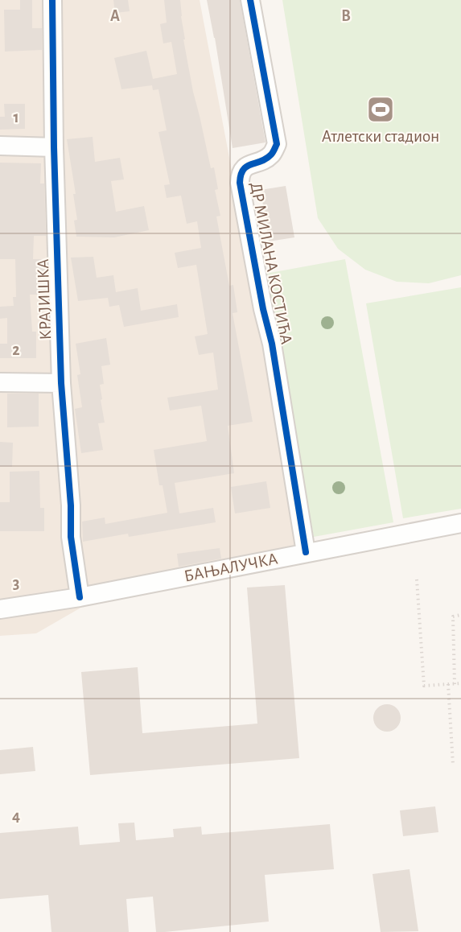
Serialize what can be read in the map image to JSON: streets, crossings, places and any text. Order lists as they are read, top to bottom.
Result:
{
  "streets": {
    "street": ["ДР МИЛАНА КОСТИЋА", "КРАЈИШКА", "БАЊАЛУЧКА"]
  },
  "crossings": [
    ["ДР МИЛАНА КОСТИЋА", "БАЊАЛУЧКА"],
    ["КРАЈИШКА", "БАЊАЛУЧКА"]
  ],
  "places": {
    "sports": ["Атлетски стадион"]
  },
  "grid": {
    "columns": ["A", "B"],
    "rows": [
      "1",
      "2",
      "3",
      "4"
    ]
  }
}
